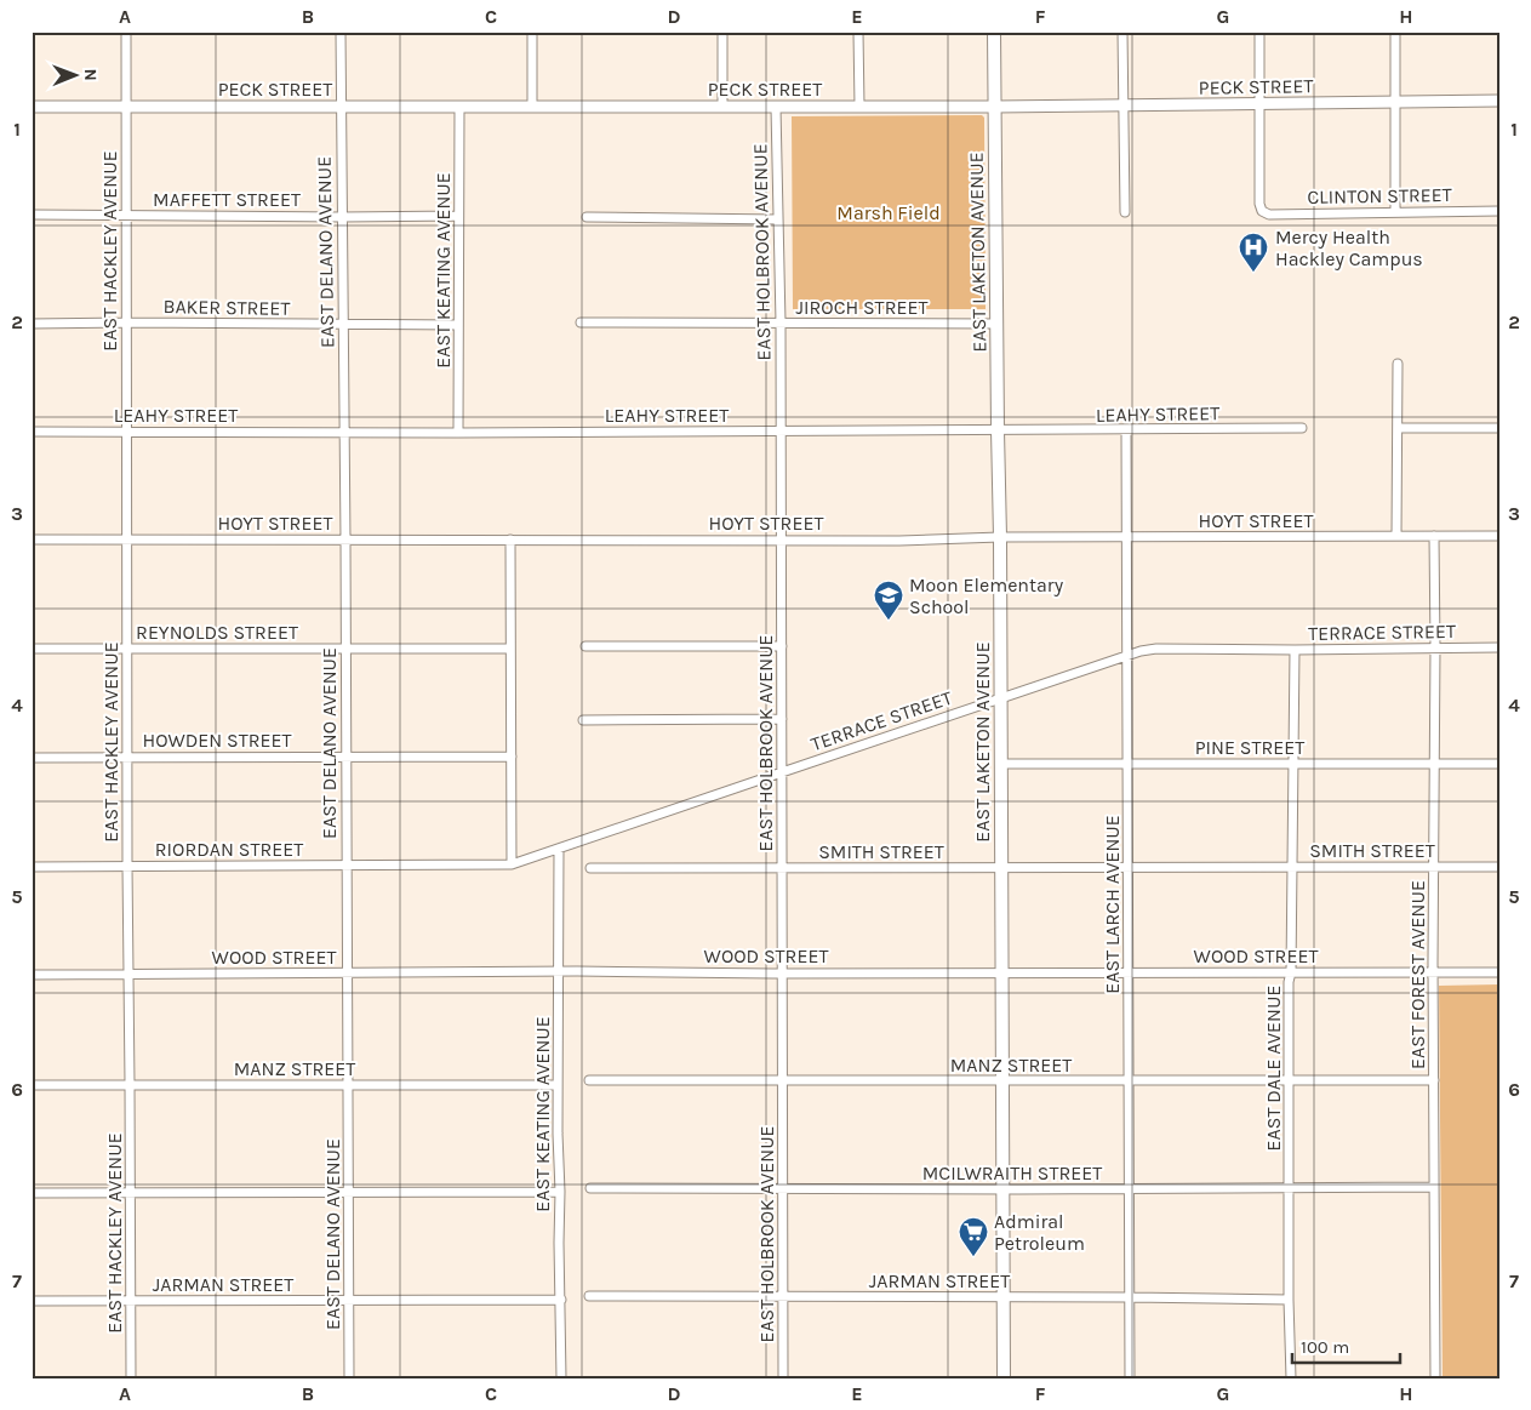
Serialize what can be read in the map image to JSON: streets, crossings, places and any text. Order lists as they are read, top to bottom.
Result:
{
  "streets": {
    "main road": ["EAST LAKETON AVENUE"],
    "street": [
      "PECK STREET",
      "CLINTON STREET",
      "MAFFETT STREET",
      "EAST HACKLEY AVENUE",
      "EAST DELANO AVENUE",
      "EAST HOLBROOK AVENUE",
      "EAST KEATING AVENUE",
      "BAKER STREET",
      "JIROCH STREET",
      "LEAHY STREET",
      "HOYT STREET",
      "REYNOLDS STREET",
      "TERRACE STREET",
      "HOWDEN STREET",
      "PINE STREET",
      "RIORDAN STREET",
      "SMITH STREET",
      "EAST LARCH AVENUE",
      "WOOD STREET",
      "EAST FOREST AVENUE",
      "MANZ STREET",
      "EAST DALE AVENUE",
      "MCILWRAITH STREET",
      "JARMAN STREET"
    ]
  },
  "crossings": [
    ["PECK STREET", "CLINTON STREET"],
    ["PECK STREET", "EAST HACKLEY AVENUE"],
    ["PECK STREET", "EAST DELANO AVENUE"],
    ["PECK STREET", "EAST HOLBROOK AVENUE"],
    ["PECK STREET", "EAST LAKETON AVENUE"],
    ["PECK STREET", "EAST KEATING AVENUE"],
    ["MAFFETT STREET", "EAST HACKLEY AVENUE"],
    ["MAFFETT STREET", "EAST DELANO AVENUE"],
    ["MAFFETT STREET", "EAST KEATING AVENUE"],
    ["EAST HACKLEY AVENUE", "BAKER STREET"],
    ["EAST HACKLEY AVENUE", "LEAHY STREET"],
    ["EAST HACKLEY AVENUE", "HOYT STREET"],
    ["EAST HACKLEY AVENUE", "REYNOLDS STREET"],
    ["EAST HACKLEY AVENUE", "HOWDEN STREET"],
    ["EAST HACKLEY AVENUE", "RIORDAN STREET"],
    ["EAST HACKLEY AVENUE", "WOOD STREET"],
    ["EAST HACKLEY AVENUE", "MANZ STREET"],
    ["EAST HACKLEY AVENUE", "JARMAN STREET"],
    ["EAST DELANO AVENUE", "BAKER STREET"],
    ["EAST DELANO AVENUE", "LEAHY STREET"],
    ["EAST DELANO AVENUE", "HOYT STREET"],
    ["EAST DELANO AVENUE", "REYNOLDS STREET"],
    ["EAST DELANO AVENUE", "HOWDEN STREET"],
    ["EAST DELANO AVENUE", "RIORDAN STREET"],
    ["EAST DELANO AVENUE", "WOOD STREET"],
    ["EAST DELANO AVENUE", "MANZ STREET"],
    ["EAST DELANO AVENUE", "JARMAN STREET"],
    ["EAST HOLBROOK AVENUE", "JIROCH STREET"],
    ["EAST HOLBROOK AVENUE", "LEAHY STREET"],
    ["EAST HOLBROOK AVENUE", "HOYT STREET"],
    ["EAST HOLBROOK AVENUE", "TERRACE STREET"],
    ["EAST HOLBROOK AVENUE", "SMITH STREET"],
    ["EAST HOLBROOK AVENUE", "WOOD STREET"],
    ["EAST HOLBROOK AVENUE", "MANZ STREET"],
    ["EAST HOLBROOK AVENUE", "MCILWRAITH STREET"],
    ["EAST HOLBROOK AVENUE", "JARMAN STREET"],
    ["EAST LAKETON AVENUE", "JIROCH STREET"],
    ["EAST LAKETON AVENUE", "LEAHY STREET"],
    ["EAST LAKETON AVENUE", "HOYT STREET"],
    ["EAST LAKETON AVENUE", "TERRACE STREET"],
    ["EAST LAKETON AVENUE", "PINE STREET"],
    ["EAST LAKETON AVENUE", "SMITH STREET"],
    ["EAST LAKETON AVENUE", "WOOD STREET"],
    ["EAST LAKETON AVENUE", "MANZ STREET"],
    ["EAST LAKETON AVENUE", "MCILWRAITH STREET"],
    ["EAST LAKETON AVENUE", "JARMAN STREET"],
    ["EAST KEATING AVENUE", "BAKER STREET"],
    ["EAST KEATING AVENUE", "LEAHY STREET"],
    ["EAST KEATING AVENUE", "RIORDAN STREET"],
    ["EAST KEATING AVENUE", "WOOD STREET"],
    ["EAST KEATING AVENUE", "MANZ STREET"],
    ["EAST KEATING AVENUE", "JARMAN STREET"],
    ["LEAHY STREET", "EAST LARCH AVENUE"],
    ["HOYT STREET", "EAST LARCH AVENUE"],
    ["HOYT STREET", "EAST FOREST AVENUE"],
    ["TERRACE STREET", "RIORDAN STREET"],
    ["TERRACE STREET", "EAST LARCH AVENUE"],
    ["TERRACE STREET", "EAST FOREST AVENUE"],
    ["TERRACE STREET", "EAST DALE AVENUE"],
    ["PINE STREET", "EAST LARCH AVENUE"],
    ["PINE STREET", "EAST FOREST AVENUE"],
    ["PINE STREET", "EAST DALE AVENUE"],
    ["SMITH STREET", "EAST LARCH AVENUE"],
    ["SMITH STREET", "EAST FOREST AVENUE"],
    ["SMITH STREET", "EAST DALE AVENUE"],
    ["EAST LARCH AVENUE", "WOOD STREET"],
    ["EAST LARCH AVENUE", "MANZ STREET"],
    ["EAST LARCH AVENUE", "MCILWRAITH STREET"],
    ["EAST LARCH AVENUE", "JARMAN STREET"],
    ["WOOD STREET", "EAST FOREST AVENUE"],
    ["WOOD STREET", "EAST DALE AVENUE"],
    ["EAST FOREST AVENUE", "MANZ STREET"],
    ["EAST FOREST AVENUE", "MCILWRAITH STREET"],
    ["MANZ STREET", "EAST DALE AVENUE"],
    ["EAST DALE AVENUE", "MCILWRAITH STREET"],
    ["EAST DALE AVENUE", "JARMAN STREET"]
  ],
  "parks": ["Marsh Field"],
  "places": {
    "hospital": ["Mercy Health Hackley Campus"],
    "school or university": ["Moon Elementary School"],
    "supermarket": ["Admiral Petroleum"]
  },
  "scale_bar": "100 m",
  "north": "right",
  "grid": {
    "columns": [
      "A",
      "B",
      "C",
      "D",
      "E",
      "F",
      "G",
      "H"
    ],
    "rows": [
      "1",
      "2",
      "3",
      "4",
      "5",
      "6",
      "7"
    ]
  }
}
